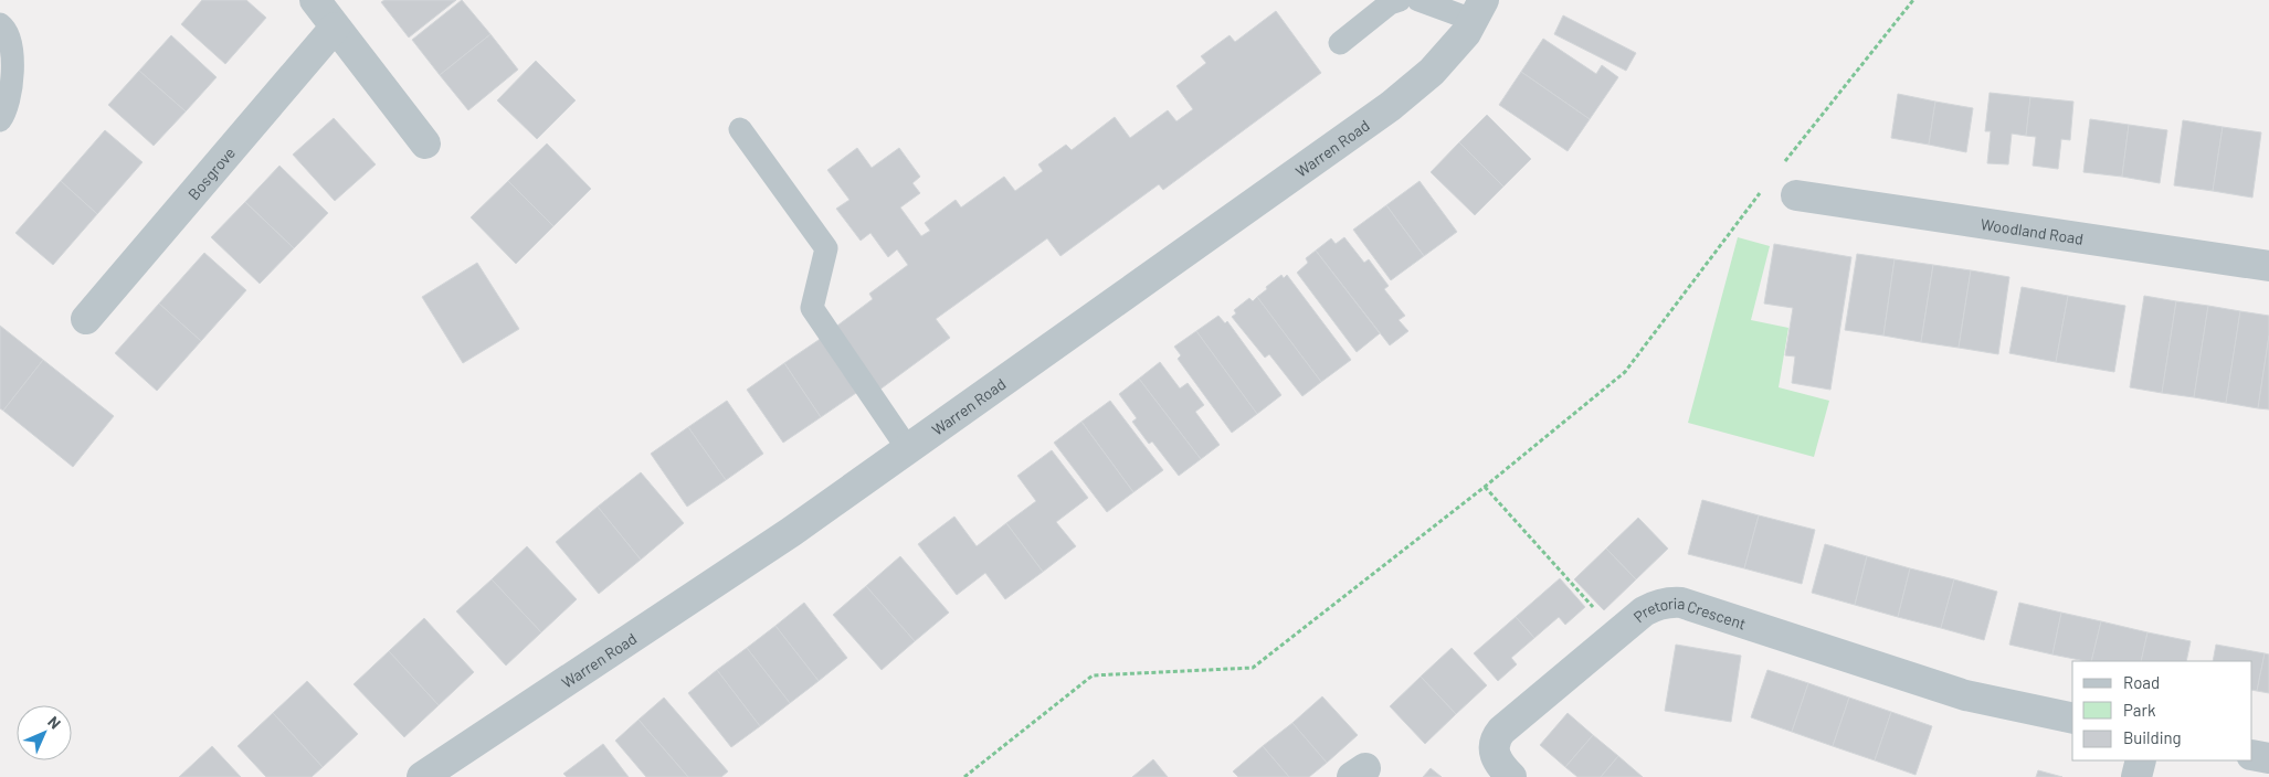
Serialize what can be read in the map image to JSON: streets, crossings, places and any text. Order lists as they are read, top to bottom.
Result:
{
  "streets": {
    "street": [
      "Warren Road",
      "Bosgrove",
      "Woodland Road",
      "Pretoria Crescent"
    ]
  },
  "legend": ["Road", "Park", "Building"],
  "north": "top right"
}
